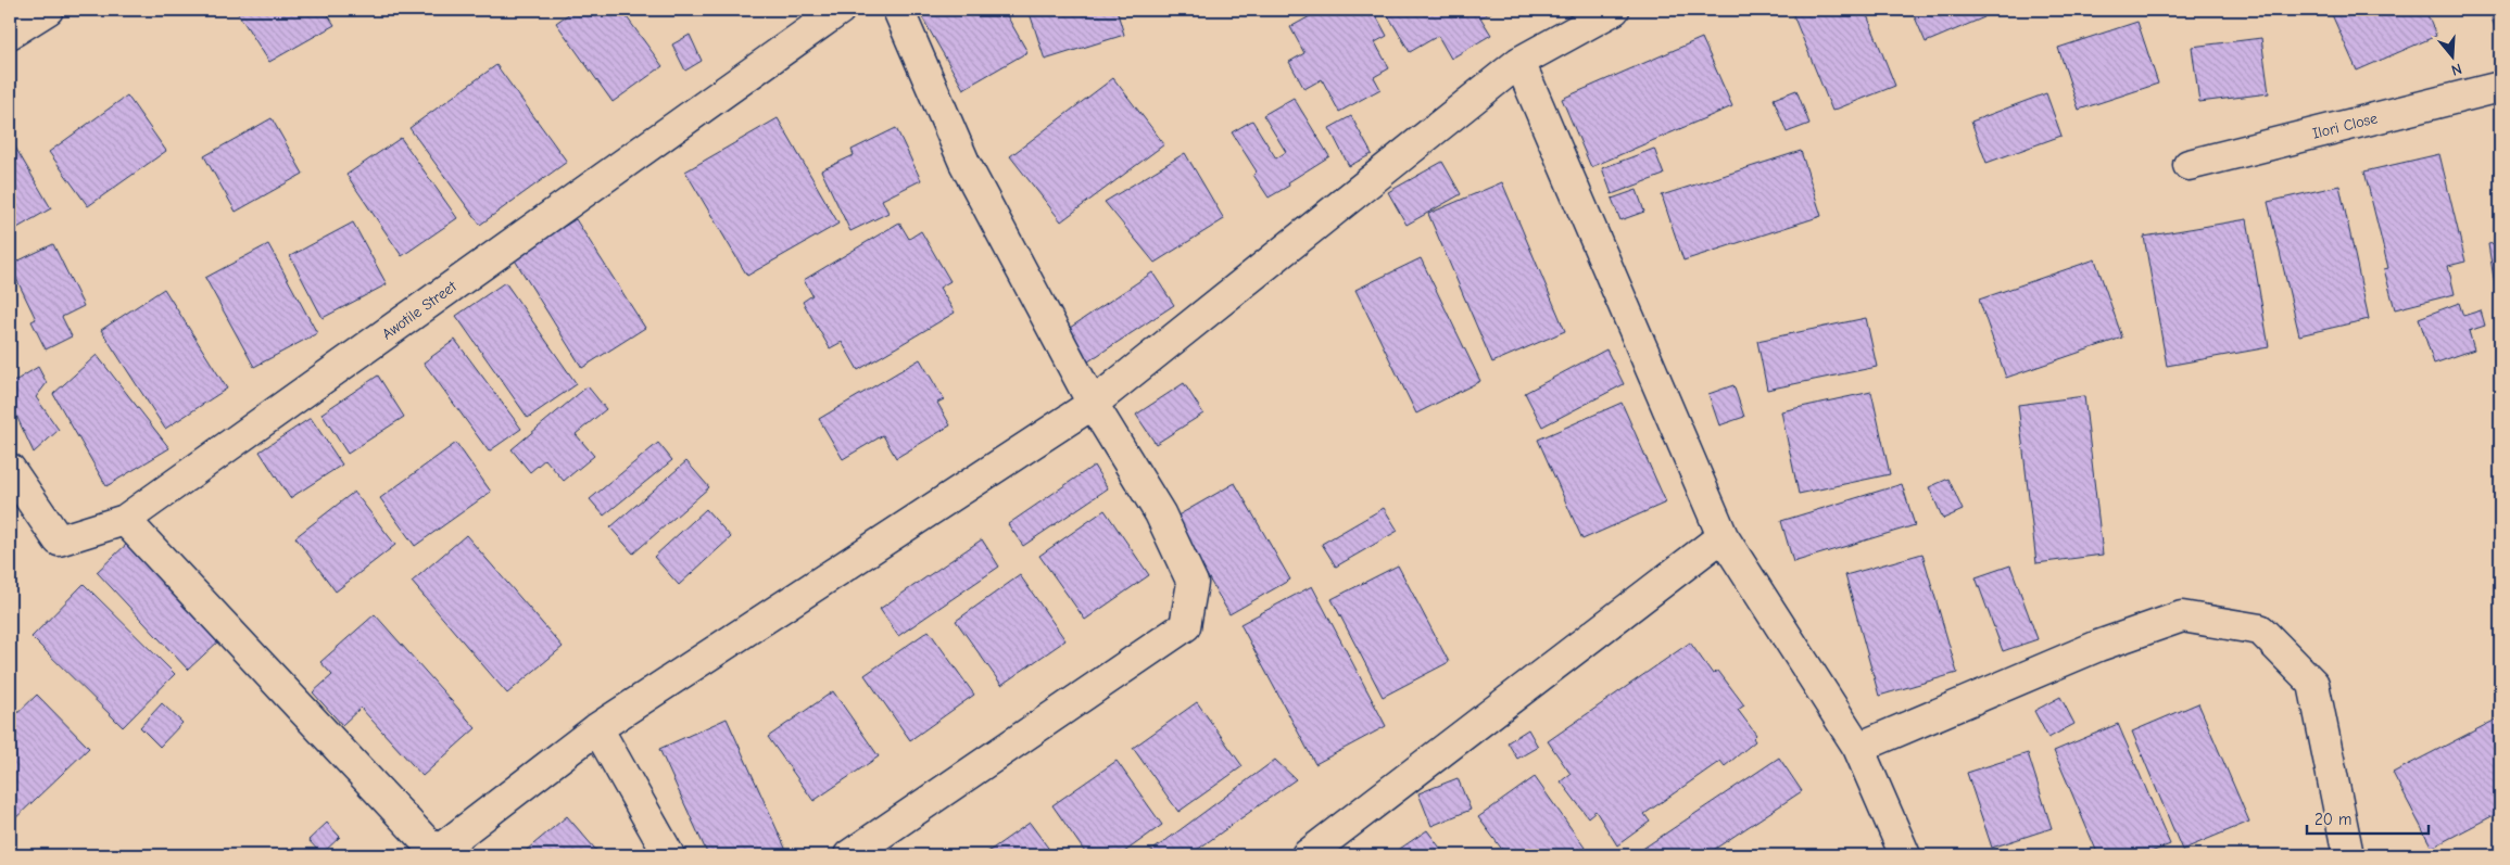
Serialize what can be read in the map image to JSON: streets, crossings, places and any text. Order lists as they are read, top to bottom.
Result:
{
  "streets": {
    "street": ["Ilori Close", "Awotile Street"]
  },
  "scale_bar": "20 m",
  "north": "bottom"
}
